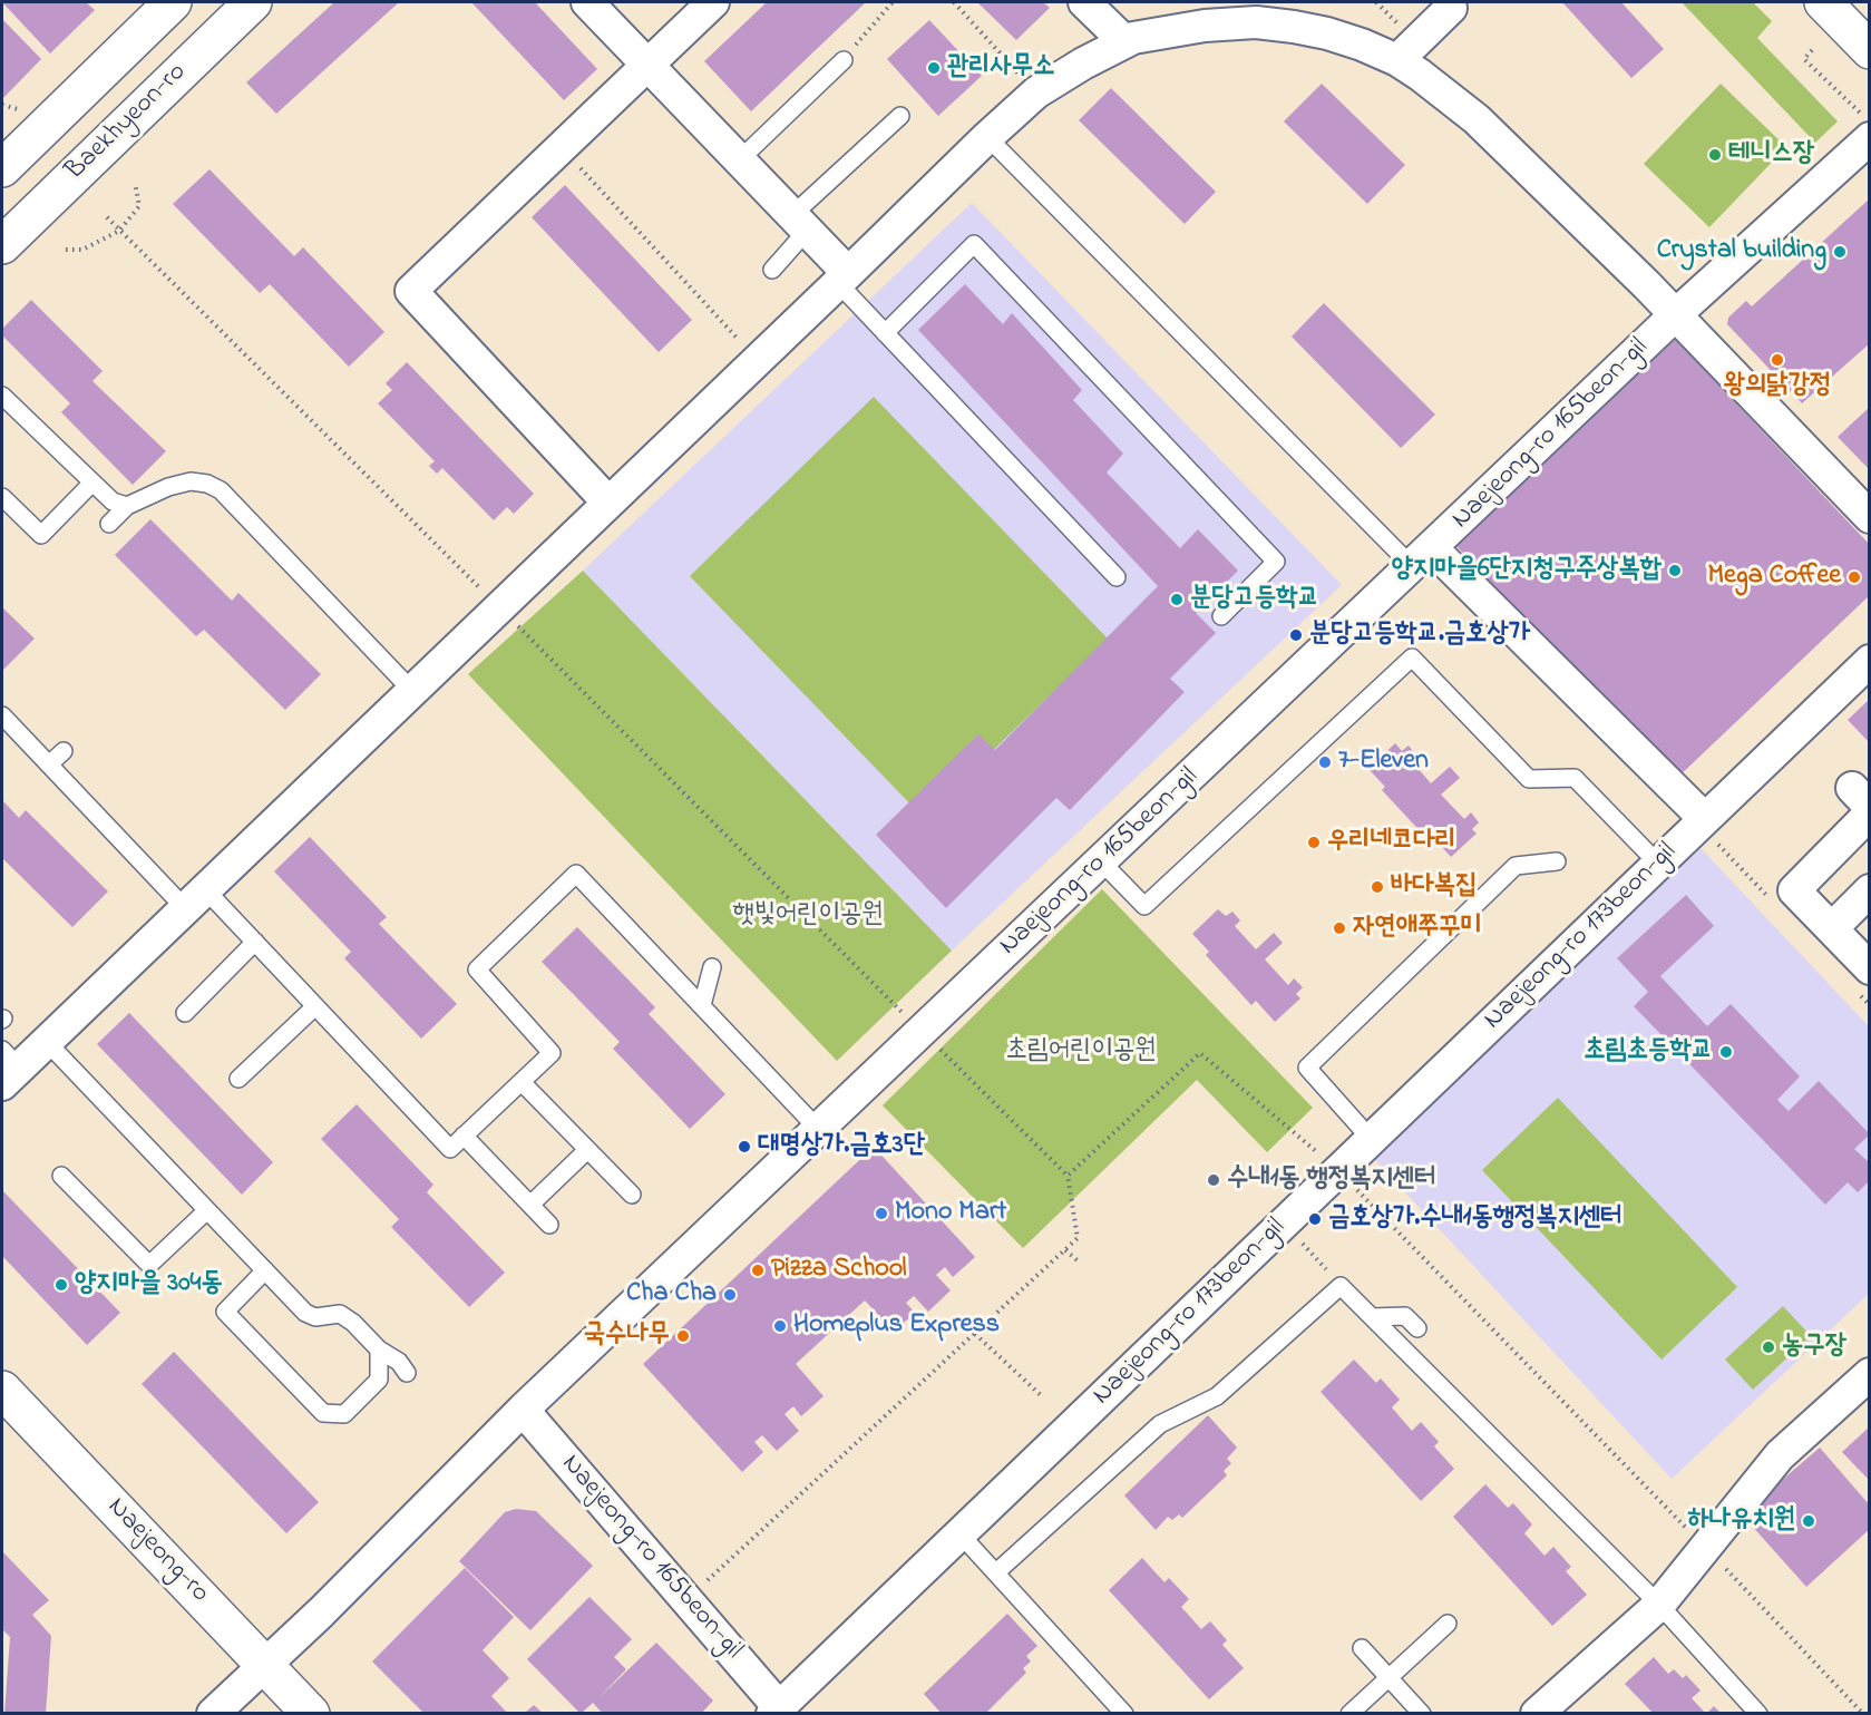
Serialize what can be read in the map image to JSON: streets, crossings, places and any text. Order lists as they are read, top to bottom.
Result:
{
  "streets": {
    "main road": ["Baekhyeon-ro", "Naejeong-ro"],
    "street": ["Naejeong-ro 165beon-gil", "Naejeong-ro 173beon-gil"]
  },
  "crossings": [
    ["Naejeong-ro 165beon-gil", "Naejeong-ro 173beon-gil"],
    ["Naejeong-ro 165beon-gil", "Naejeong-ro"]
  ],
  "parks": ["햇빛어린이공원", "초림어린이공원"],
  "places": [
    "관리사무소",
    "테니스장",
    "Crystal building",
    "왕의닭강정",
    "양지마을6단지청구주상복합",
    "Mega Coffee",
    "분당고등학교",
    "분당고등학교.금호상가",
    "7-Eleven",
    "우리네코다리",
    "바다복집",
    "자연애쭈꾸미",
    "초림초등학교",
    "대명상가.금호3단",
    "수내1동 행정복지센터",
    "Mono Mart",
    "금호상가.수내1동행정복지센터",
    "Pizza School",
    "양지마을 304동",
    "Cha Cha",
    "Homeplus Express",
    "국수나무",
    "농구장",
    "하나유치원"
  ]
}
